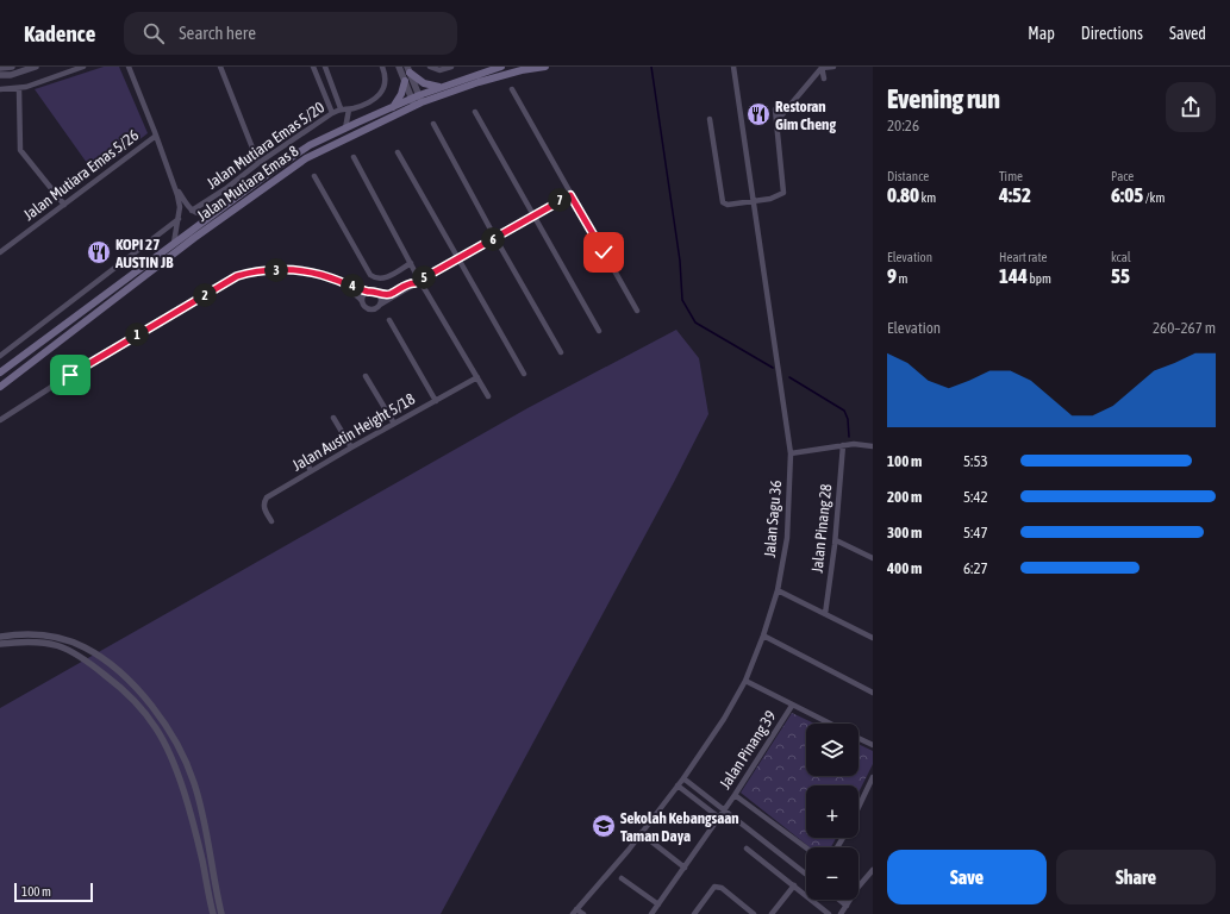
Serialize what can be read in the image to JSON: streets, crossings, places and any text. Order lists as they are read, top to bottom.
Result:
{
  "streets": {
    "main road": ["Jalan Mutiara Emas 8"],
    "street": [
      "Jalan Mutiara Emas 5/20",
      "Jalan Mutiara Emas 5/26",
      "Jalan Austin Height 5/18",
      "Jalan Sagu 36",
      "Jalan Pinang 28",
      "Jalan Pinang 39"
    ]
  },
  "places": {
    "restaurant": ["Restoran Gim Cheng", "KOPI 27 AUSTIN JB"],
    "school or university": ["Sekolah Kebangsaan Taman Daya"]
  },
  "scale_bar": "100 m",
  "page": {
    "header": "Kadence",
    "search": "Search here",
    "nav": ["Map", "Directions", "Saved"],
    "heading": ["Evening run", "20:26"],
    "stats": [
      ["Distance", "0.80 km"],
      ["Time", "4:52"],
      ["Pace", "6:05 /km"],
      ["Elevation", "9 m"],
      ["Heart rate", "144 bpm"],
      ["kcal", "55"]
    ],
    "pins": [
      "7",
      "6",
      "3",
      "5",
      "4",
      "2",
      "1"
    ],
    "chart": ["Elevation", "260–267 m"],
    "list": [
      {
        "name": "100 m",
        "note": "5:53"
      },
      {
        "name": "200 m",
        "note": "5:42"
      },
      {
        "name": "300 m",
        "note": "5:47"
      },
      {
        "name": "400 m",
        "note": "6:27"
      }
    ],
    "map_buttons": ["+", "−"],
    "buttons": ["Save", "Share"],
    "scale": "100 m"
  }
}
